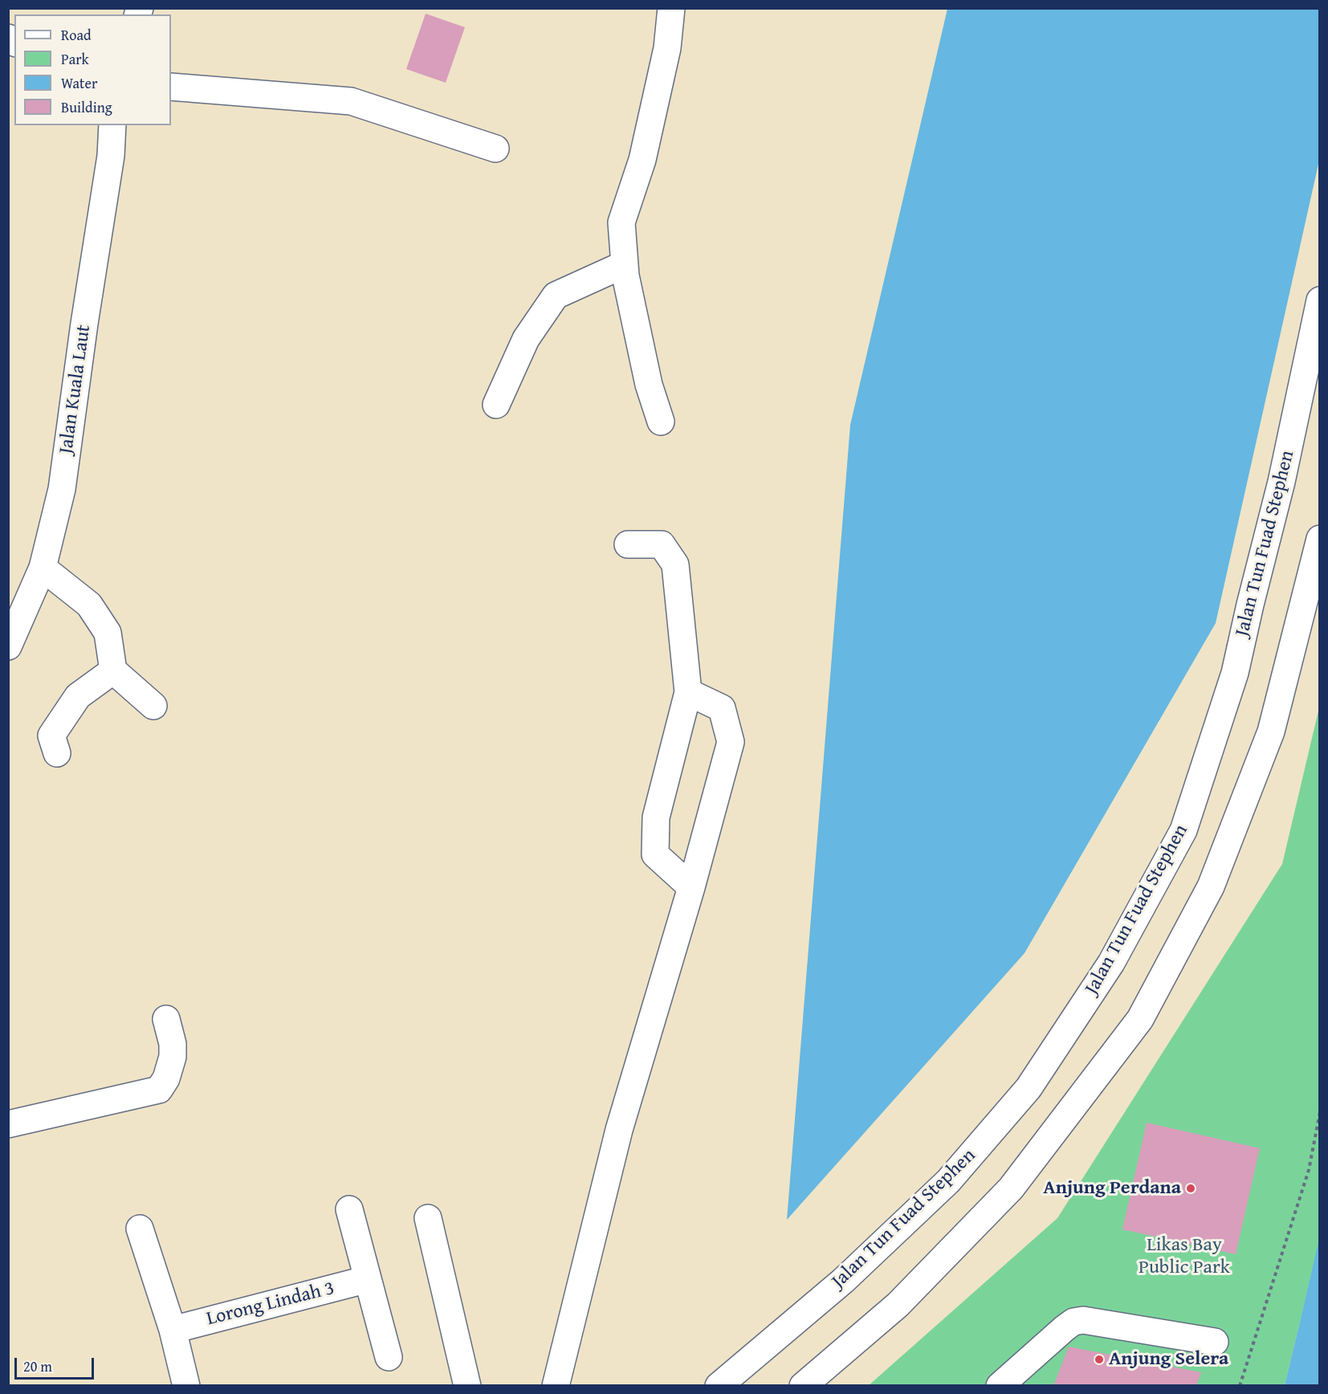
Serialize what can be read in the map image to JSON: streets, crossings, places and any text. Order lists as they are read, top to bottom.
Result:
{
  "streets": {
    "main road": ["Jalan Kuala Laut", "Jalan Tun Fuad Stephen", "Lorong Lindah 3"]
  },
  "parks": ["Likas Bay Public Park"],
  "places": ["Anjung Perdana", "Anjung Selera"],
  "legend": [
    "Road",
    "Park",
    "Water",
    "Building"
  ],
  "scale_bar": "20 m"
}
